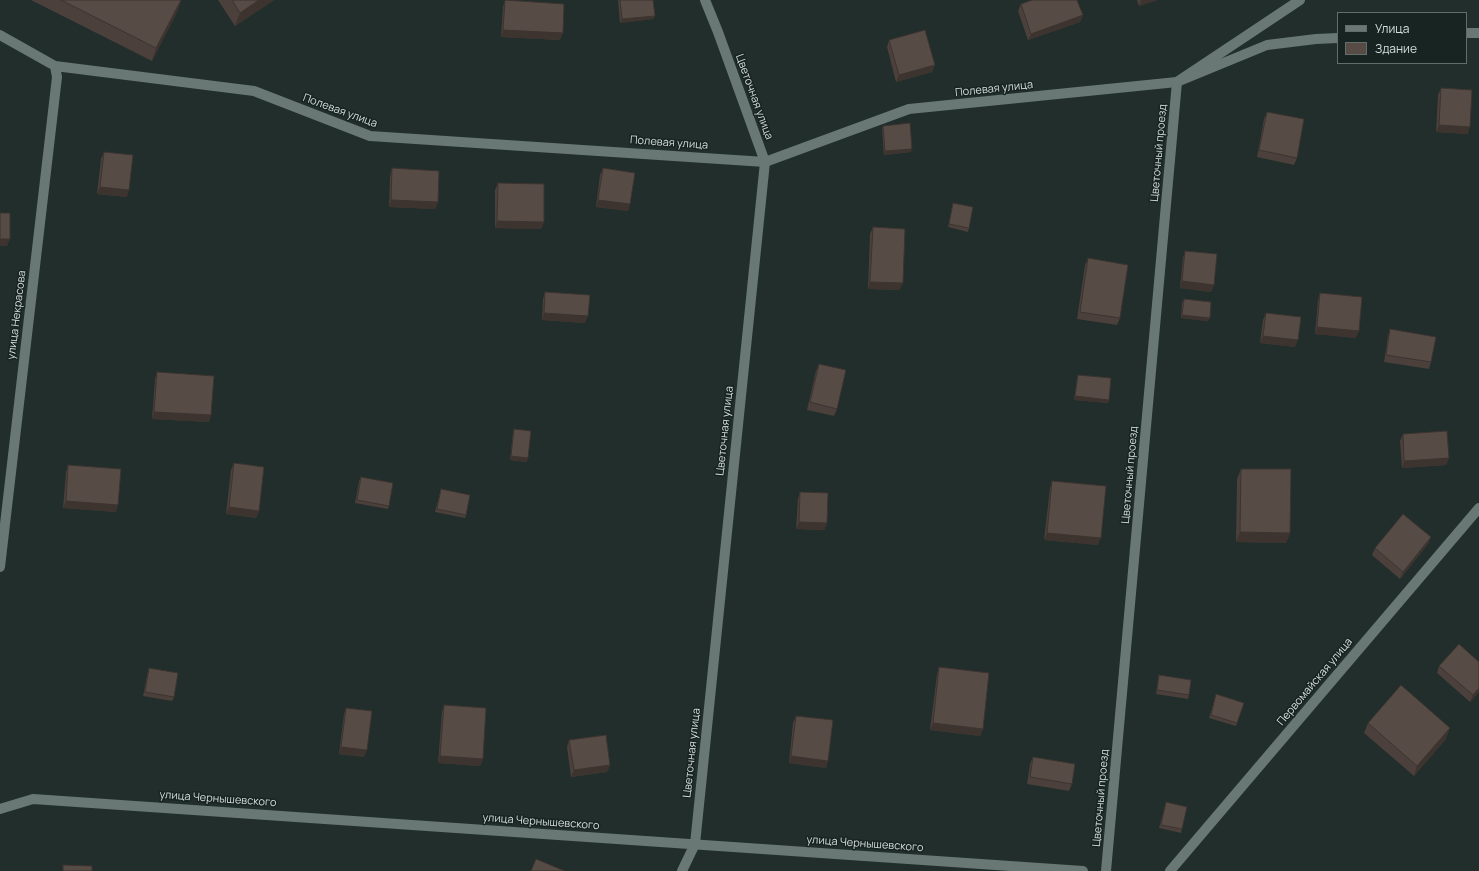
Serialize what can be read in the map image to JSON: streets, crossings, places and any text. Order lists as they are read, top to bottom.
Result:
{
  "streets": {
    "street": [
      "Полевая улица",
      "Цветочная улица",
      "Цветочный проезд",
      "улица Некрасова",
      "Первомайская улица",
      "улица Чернышевского"
    ]
  },
  "crossings": [
    ["Полевая улица", "Цветочная улица"],
    ["Полевая улица", "Цветочный проезд"],
    ["Полевая улица", "улица Некрасова"],
    ["Цветочная улица", "улица Чернышевского"]
  ],
  "legend": ["Улица", "Здание"]
}
